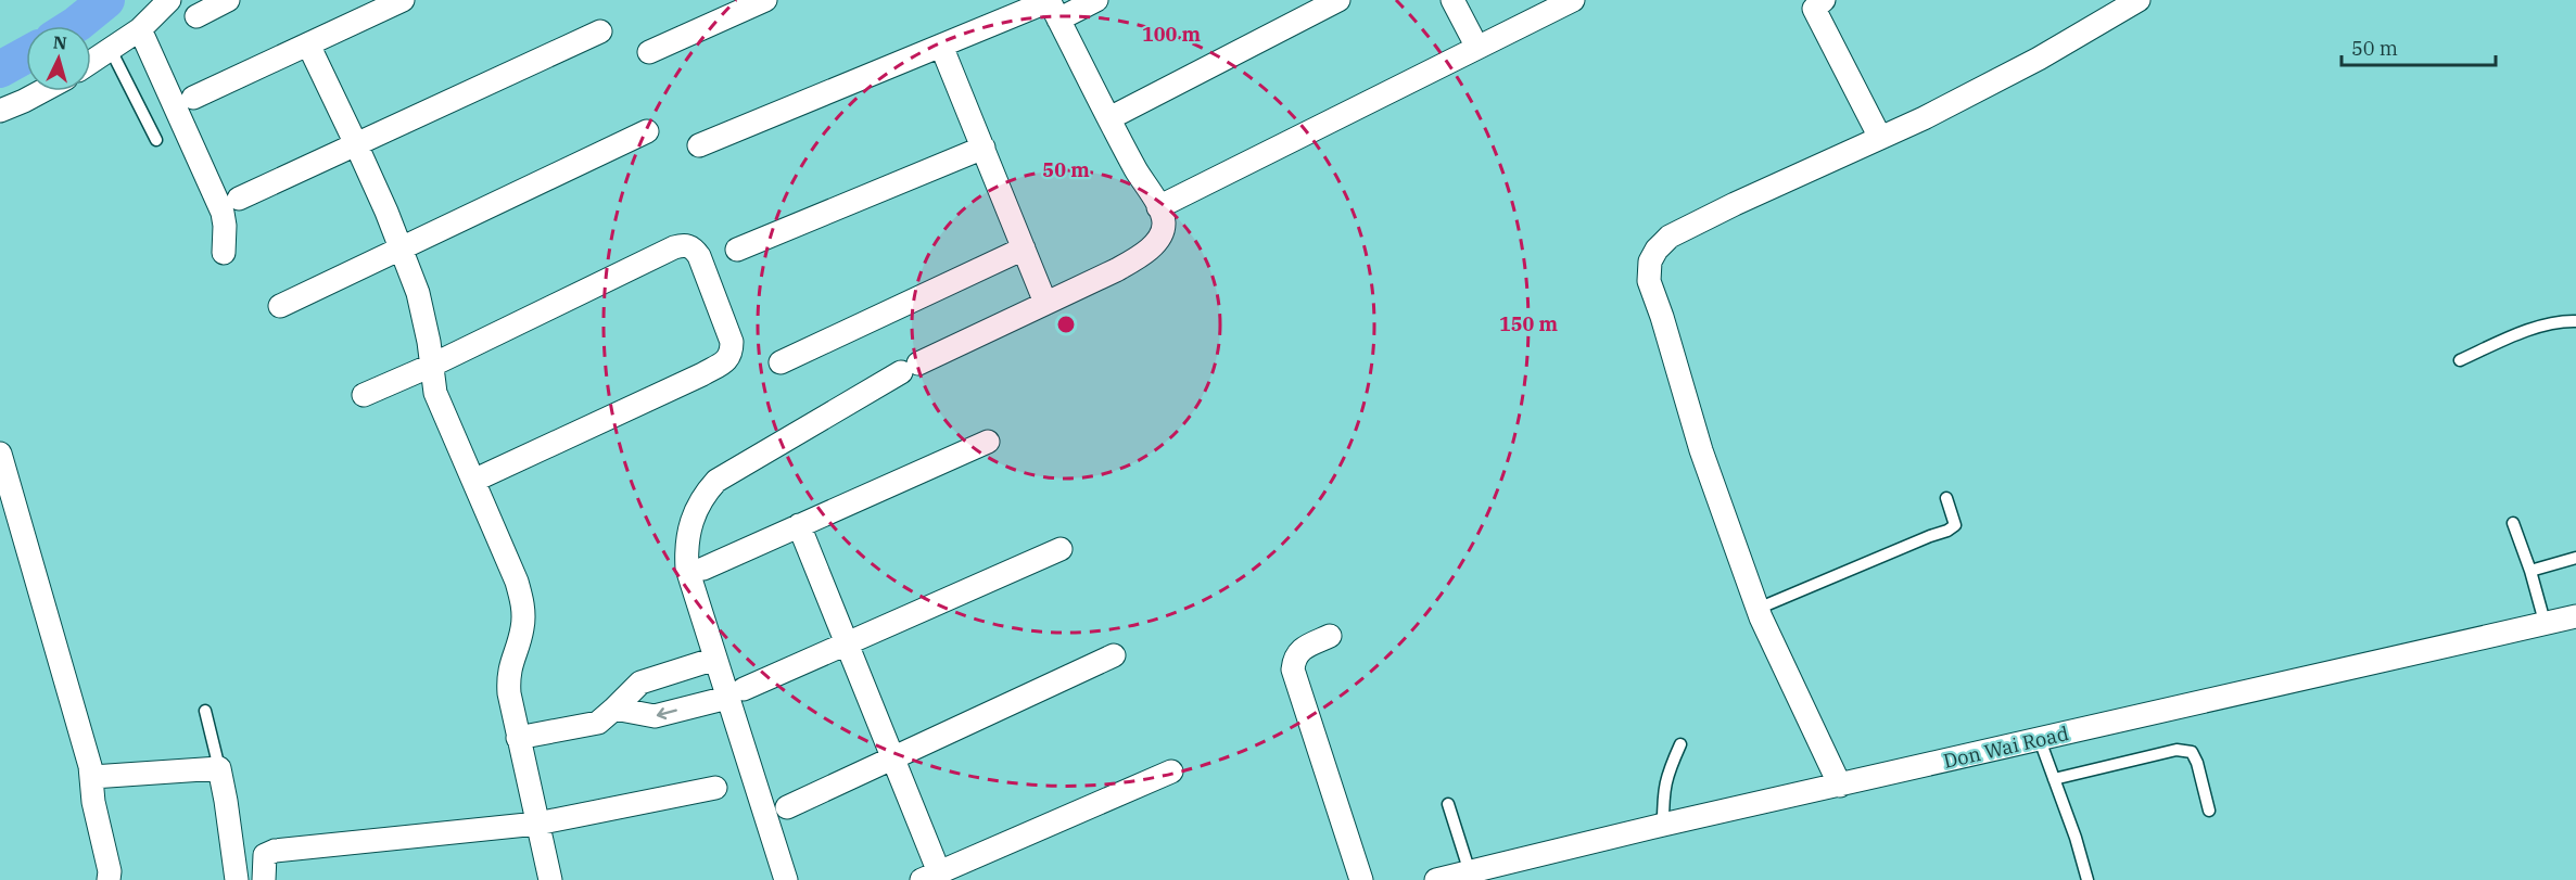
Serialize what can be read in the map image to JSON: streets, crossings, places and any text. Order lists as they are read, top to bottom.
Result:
{
  "streets": {
    "street": ["Don Wai Road"]
  },
  "scale_bar": "50 m",
  "north": "top",
  "rings": ["100 m", "50 m", "150 m"]
}
